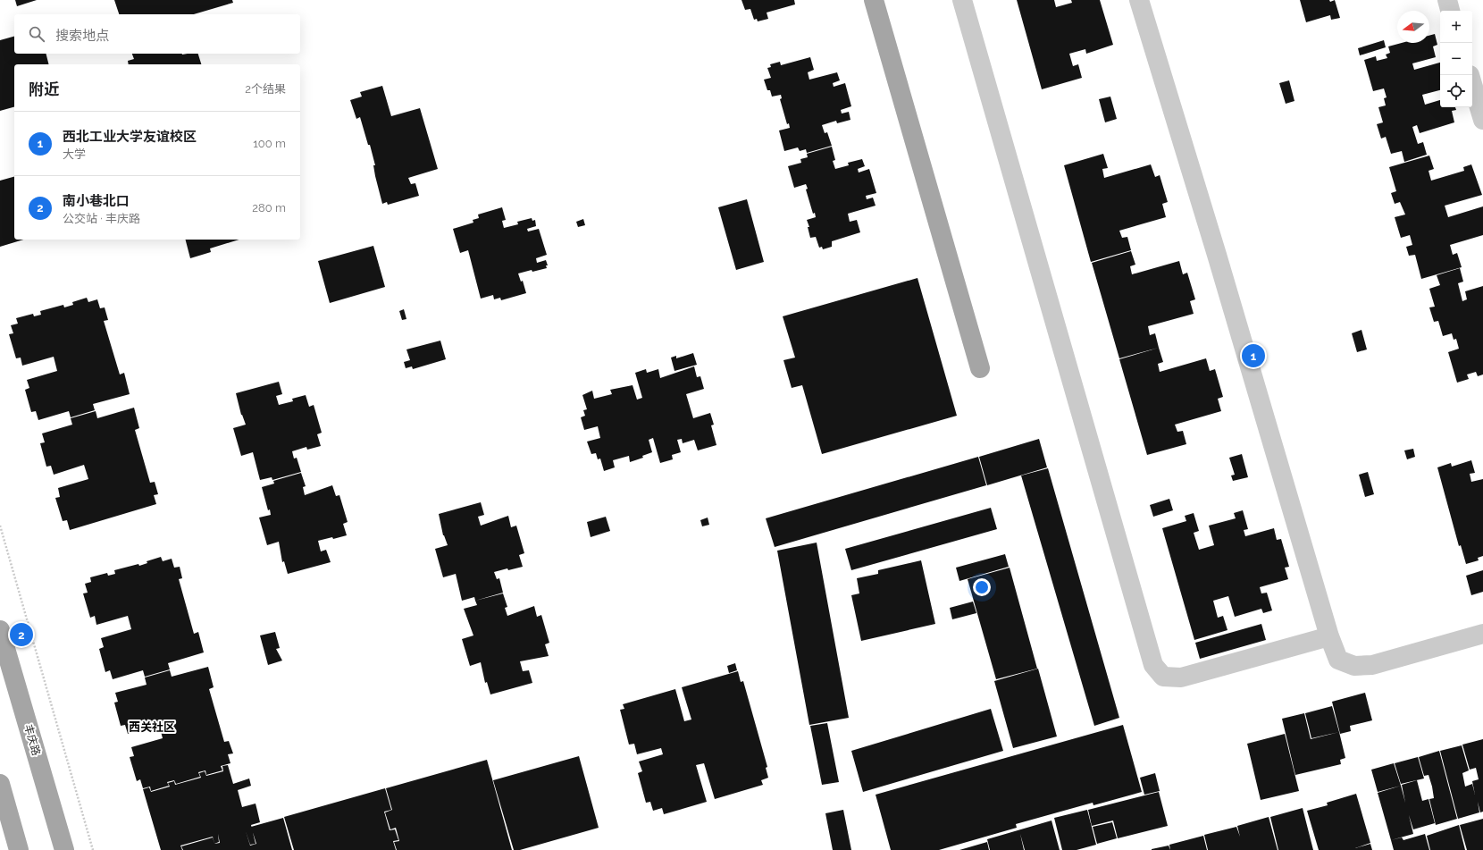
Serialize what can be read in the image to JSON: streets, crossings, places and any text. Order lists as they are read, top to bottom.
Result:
{
  "streets": {
    "main road": ["丰庆路"]
  },
  "districts": ["西关社区"],
  "north": "left",
  "page": {
    "map_buttons": ["+", "−"],
    "search": "搜索地点",
    "heading": ["附近", "2个结果"],
    "list": [
      {
        "mark": "1",
        "name": "西北工业大学友谊校区",
        "note": "大学",
        "value": "100 m"
      },
      {
        "mark": "2",
        "name": "南小巷北口",
        "note": "公交站 · 丰庆路",
        "value": "280 m"
      }
    ],
    "pins": ["1", "2"]
  }
}
